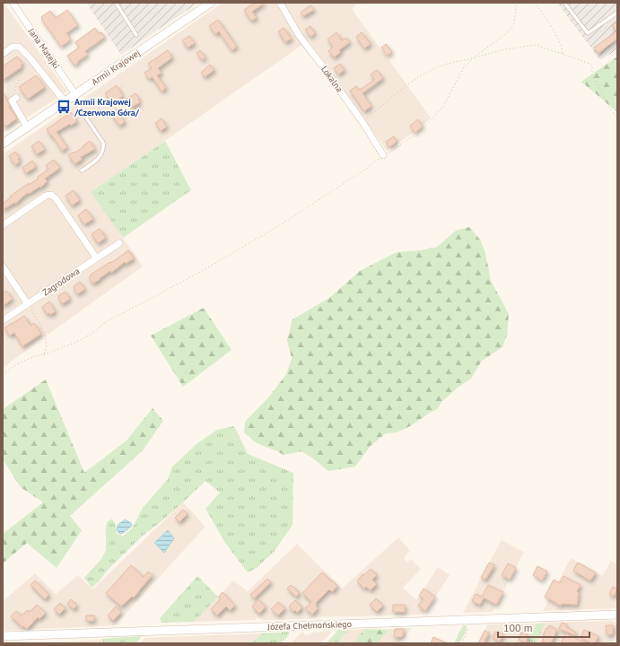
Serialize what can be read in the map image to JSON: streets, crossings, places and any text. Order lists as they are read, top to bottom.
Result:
{
  "streets": {
    "street": [
      "Jana Matejki",
      "Armii Krajowej",
      "Lokalna",
      "Zagrodowa",
      "Józefa Chełmońskiego"
    ]
  },
  "crossings": [
    ["Jana Matejki", "Armii Krajowej"]
  ],
  "places": {
    "bus stop": ["Armii Krajowej /Czerwona Góra/"]
  },
  "scale_bar": "100 m"
}
